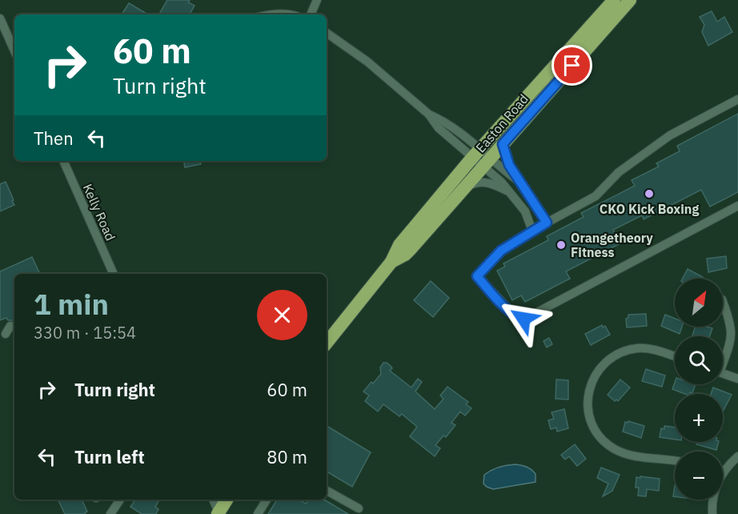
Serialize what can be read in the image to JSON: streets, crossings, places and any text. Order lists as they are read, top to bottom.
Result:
{
  "streets": {
    "highway": ["Easton Road"],
    "street": ["Kelly Road"]
  },
  "places": ["CKO Kick Boxing", "Orangetheory Fitness"],
  "north": "top right",
  "page": {
    "turn": ["60 m", "Turn right"],
    "then": "Then",
    "heading": ["1 min", "330 m · 15:54"],
    "map_buttons": ["+", "−"],
    "list": [
      {
        "name": "Turn right",
        "value": "60 m"
      },
      {
        "name": "Turn left",
        "value": "80 m"
      }
    ]
  }
}
